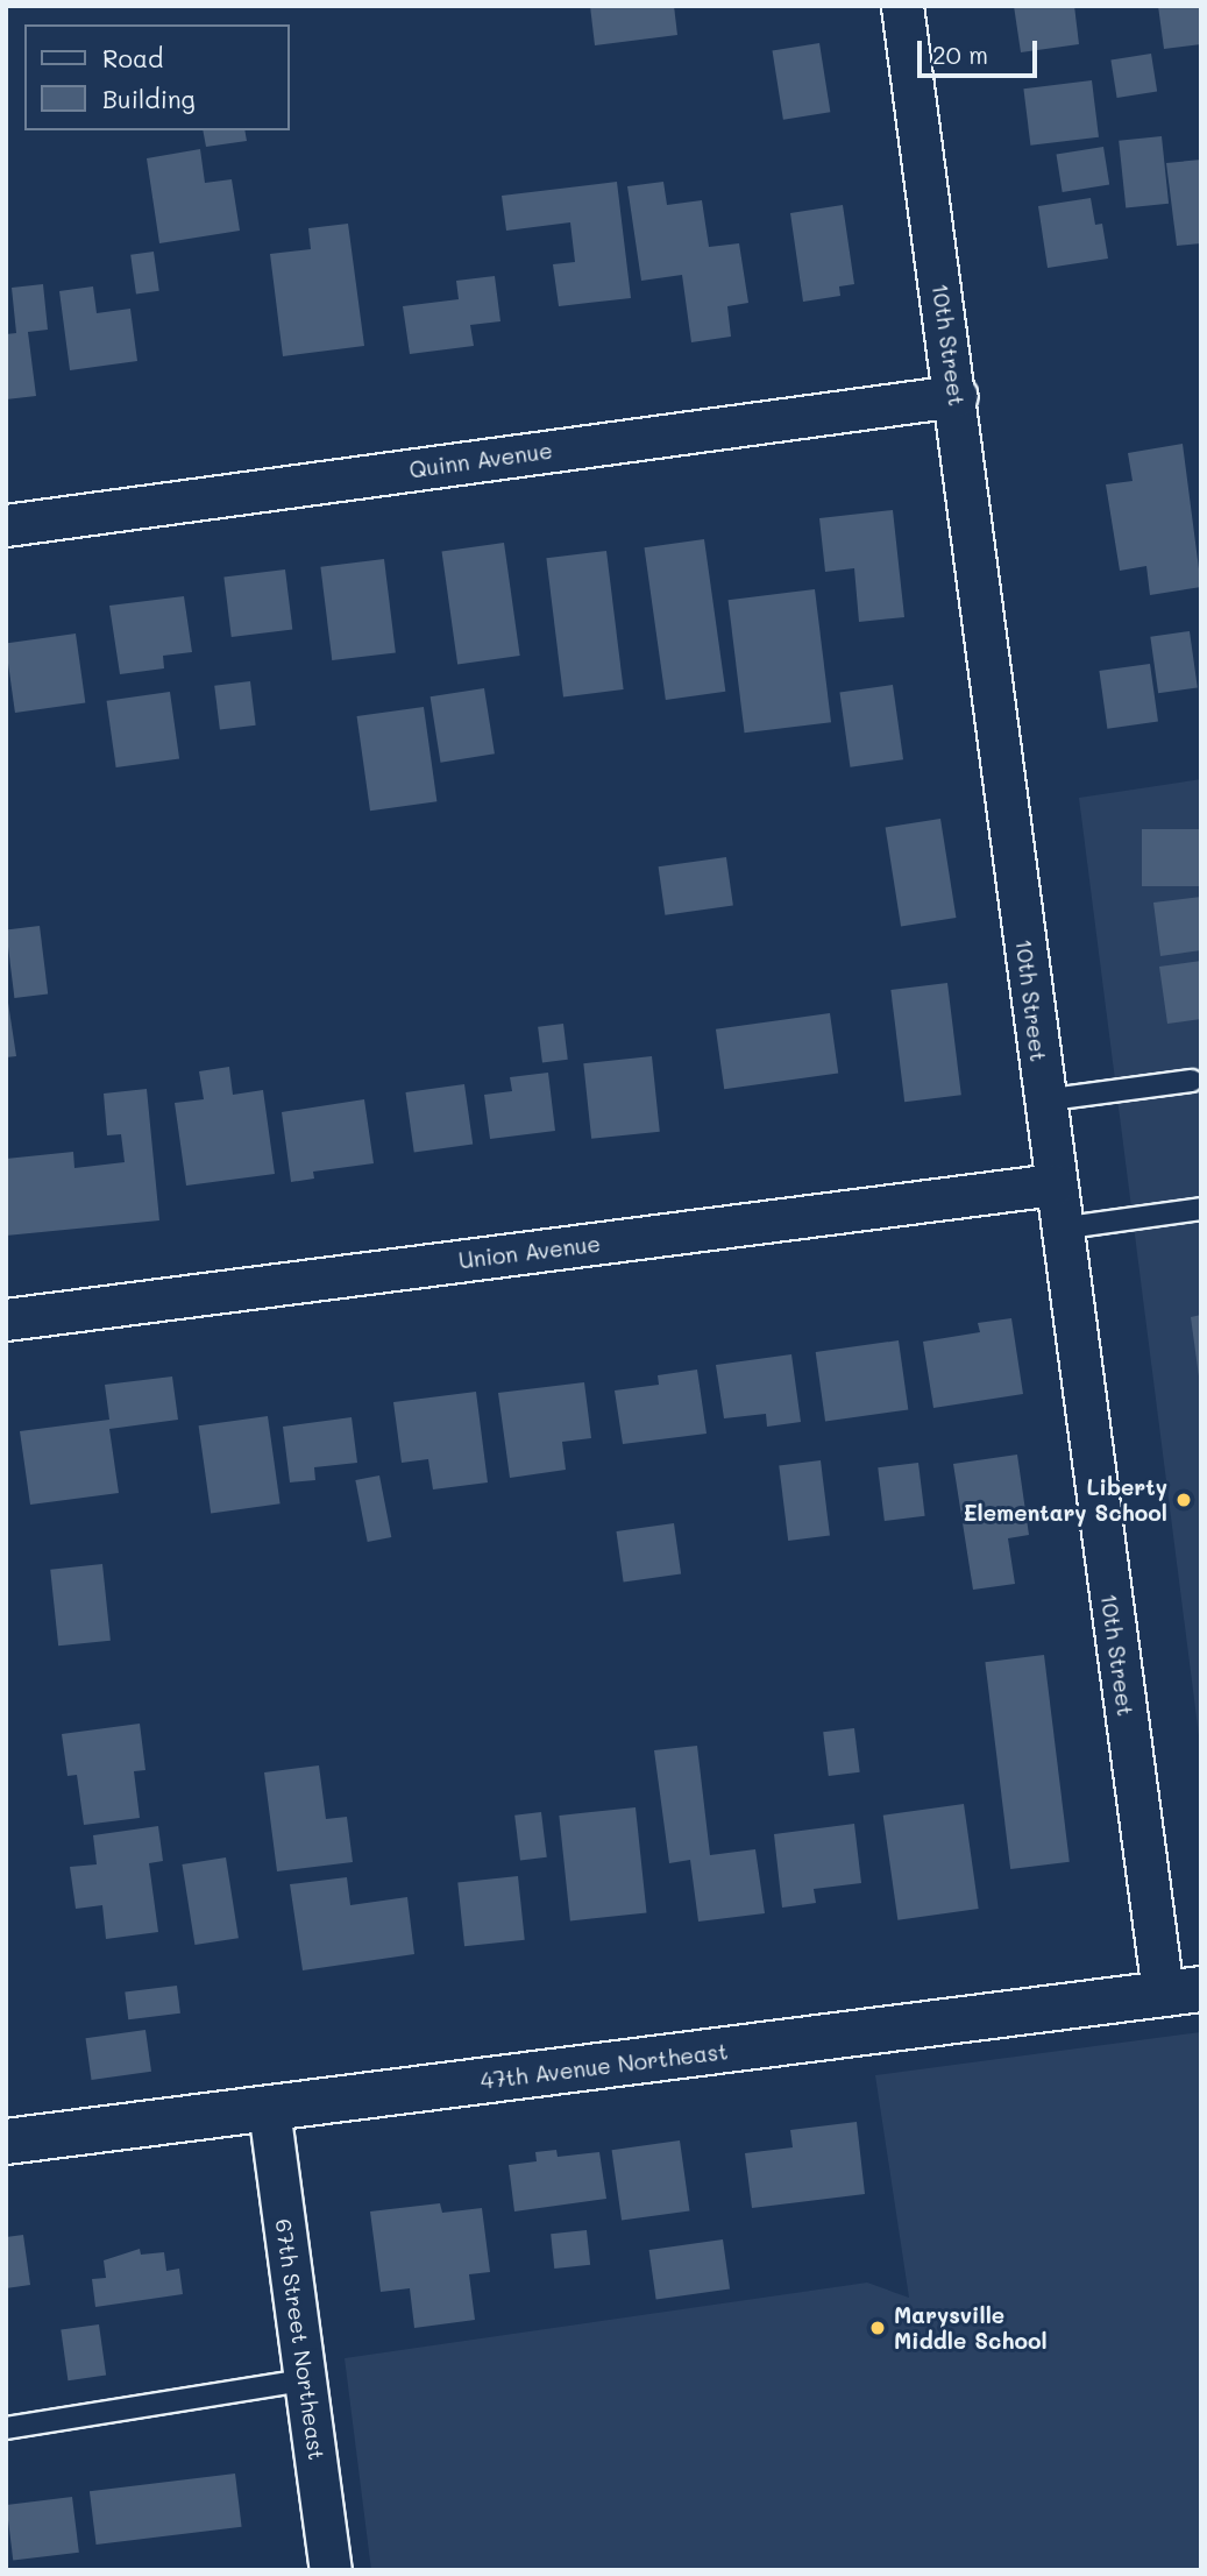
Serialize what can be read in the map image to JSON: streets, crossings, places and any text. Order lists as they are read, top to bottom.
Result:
{
  "streets": {
    "street": [
      "10th Street",
      "Quinn Avenue",
      "Union Avenue",
      "47th Avenue Northeast",
      "67th Street Northeast"
    ]
  },
  "crossings": [
    ["10th Street", "Quinn Avenue"],
    ["10th Street", "Union Avenue"],
    ["10th Street", "47th Avenue Northeast"],
    ["47th Avenue Northeast", "67th Street Northeast"]
  ],
  "places": ["Liberty Elementary School", "Marysville Middle School"],
  "legend": ["Road", "Building"],
  "scale_bar": "20 m"
}
